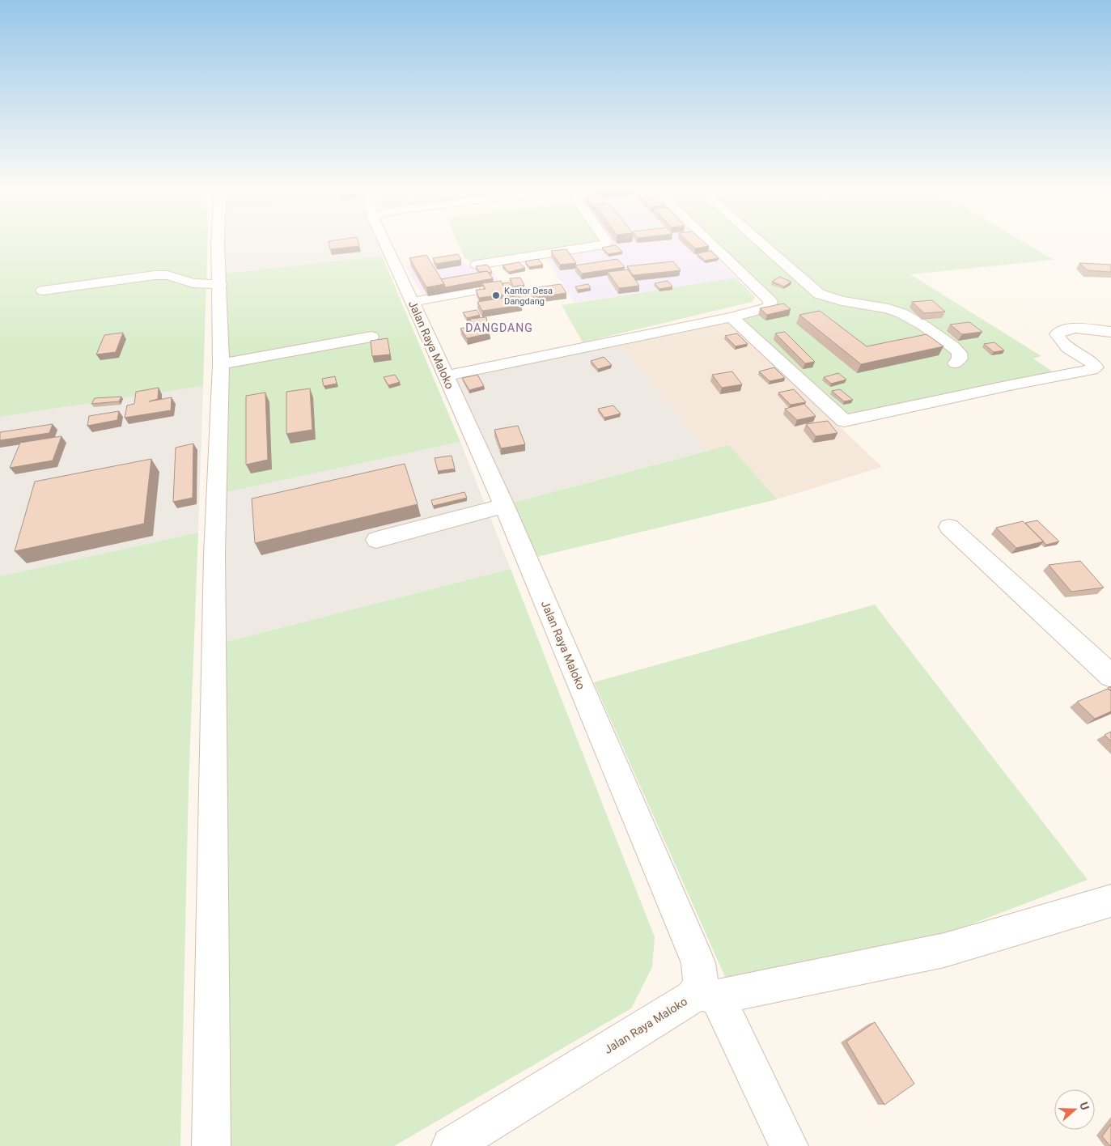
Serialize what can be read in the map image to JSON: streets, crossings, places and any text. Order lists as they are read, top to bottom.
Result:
{
  "streets": {
    "street": ["Jalan Raya Maloko"]
  },
  "districts": ["DANGDANG"],
  "places": ["Kantor Desa Dangdang"],
  "north": "right"
}
